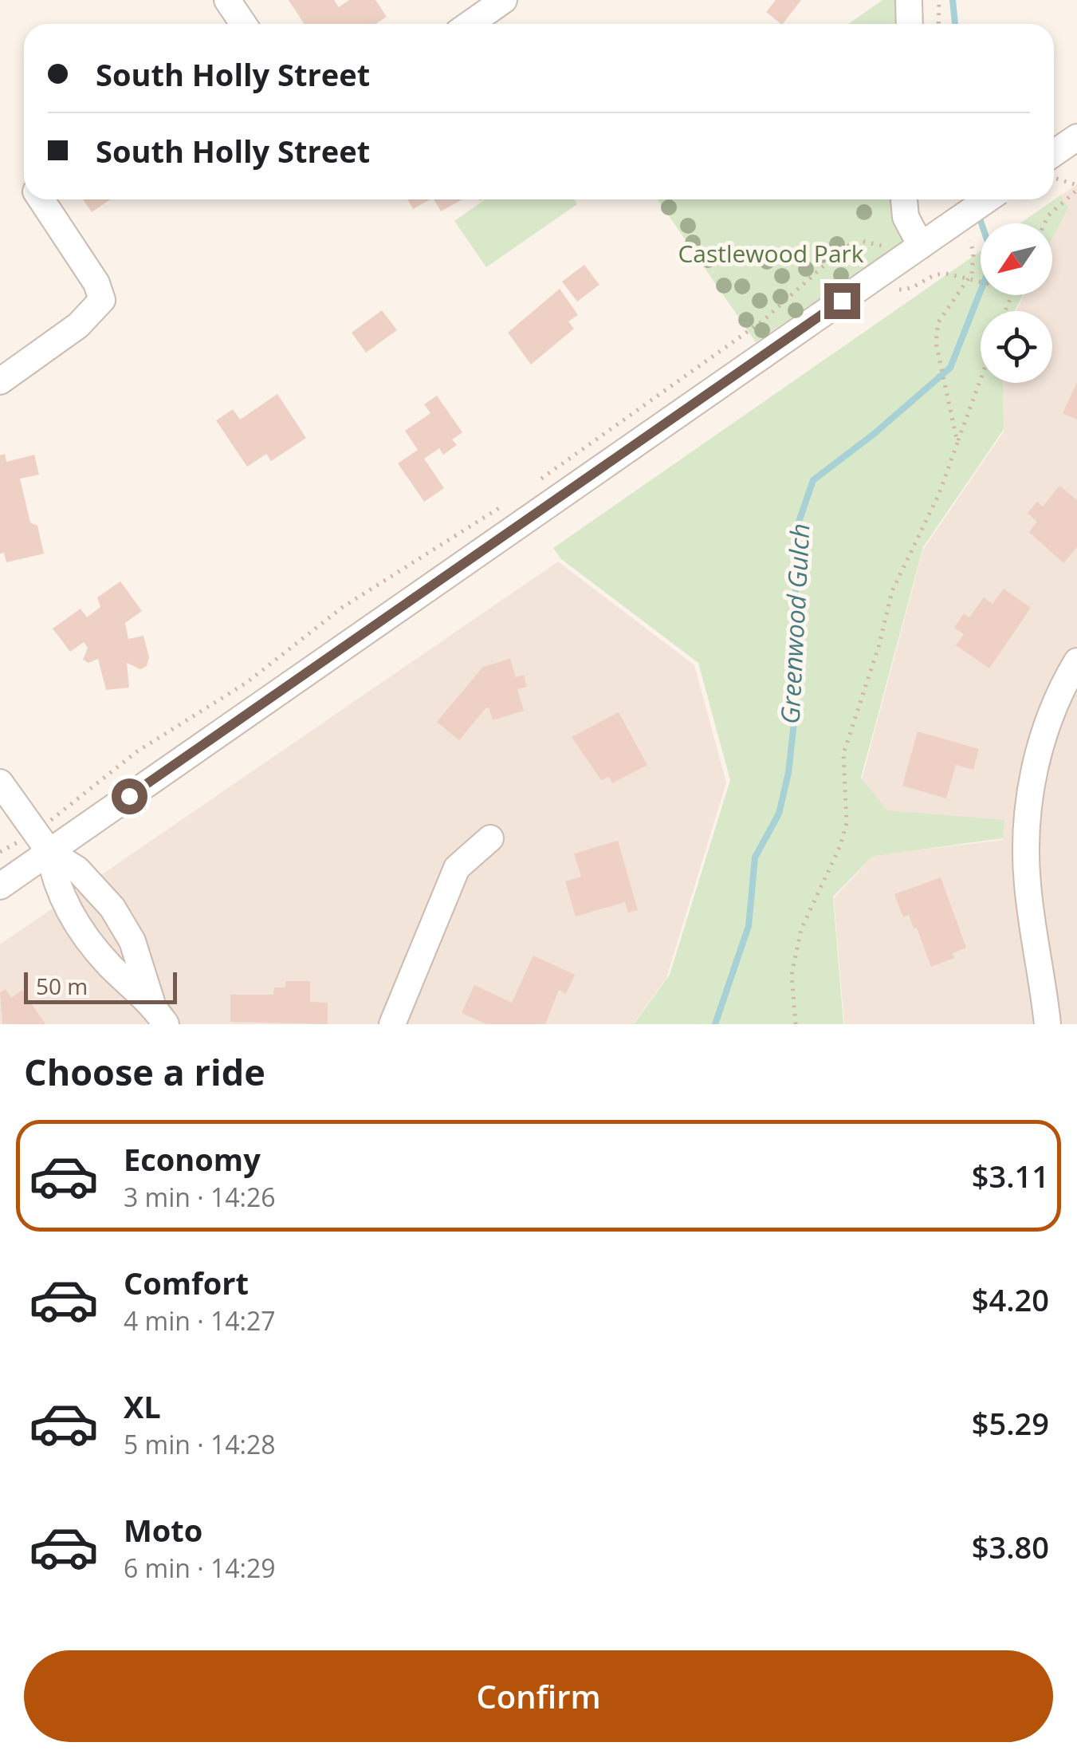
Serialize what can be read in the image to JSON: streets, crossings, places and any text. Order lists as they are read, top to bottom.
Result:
{
  "water": ["Greenwood Gulch"],
  "parks": ["Castlewood Park"],
  "scale_bar": "50 m",
  "north": "bottom left",
  "page": {
    "banner": ["South Holly Street", "South Holly Street"],
    "scale": "50 m",
    "heading": "Choose a ride",
    "list": [
      {
        "name": "Economy",
        "note": "3 min · 14:26",
        "value": "$3.11"
      },
      {
        "name": "Comfort",
        "note": "4 min · 14:27",
        "value": "$4.20"
      },
      {
        "name": "XL",
        "note": "5 min · 14:28",
        "value": "$5.29"
      },
      {
        "name": "Moto",
        "note": "6 min · 14:29",
        "value": "$3.80"
      }
    ],
    "buttons": "Confirm"
  }
}
